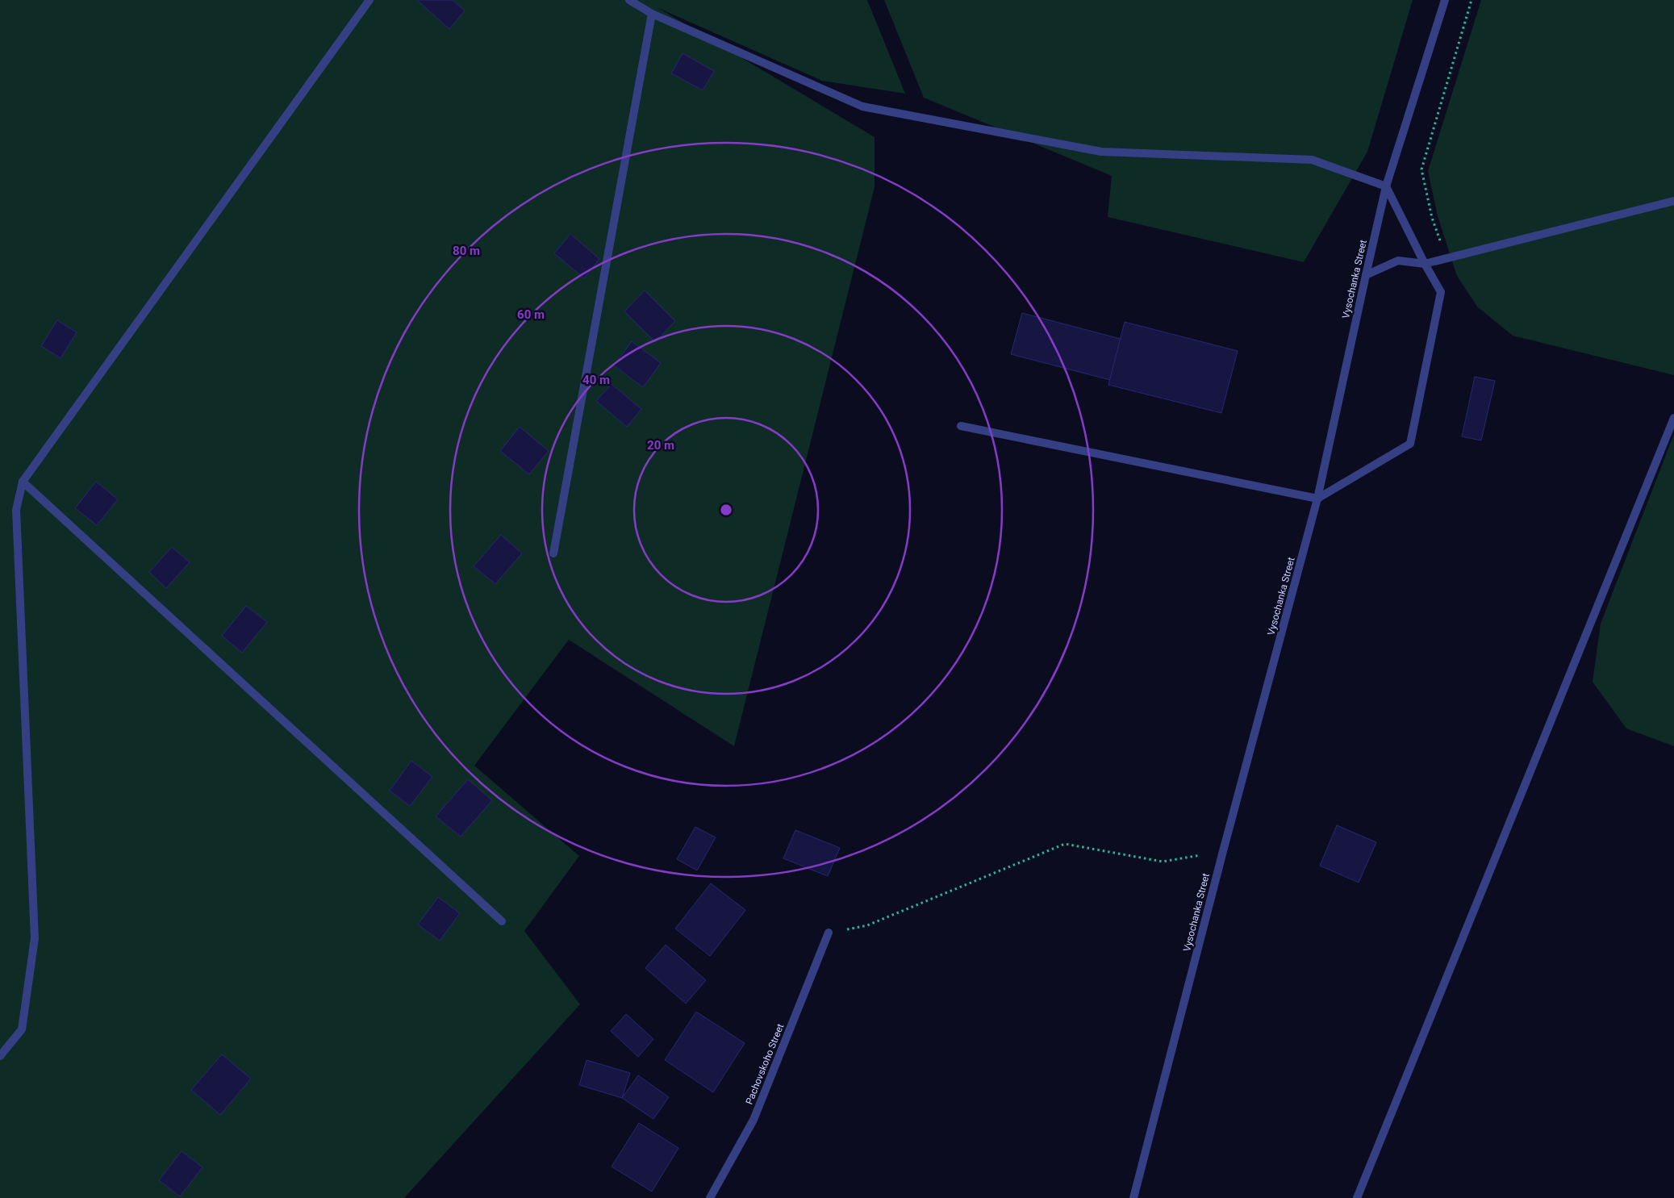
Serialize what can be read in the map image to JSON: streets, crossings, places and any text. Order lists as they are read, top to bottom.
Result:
{
  "streets": {
    "street": ["Vysochanka Street", "Pachovskoho Street"]
  },
  "rings": [
    "80 m",
    "60 m",
    "40 m",
    "20 m"
  ]
}
